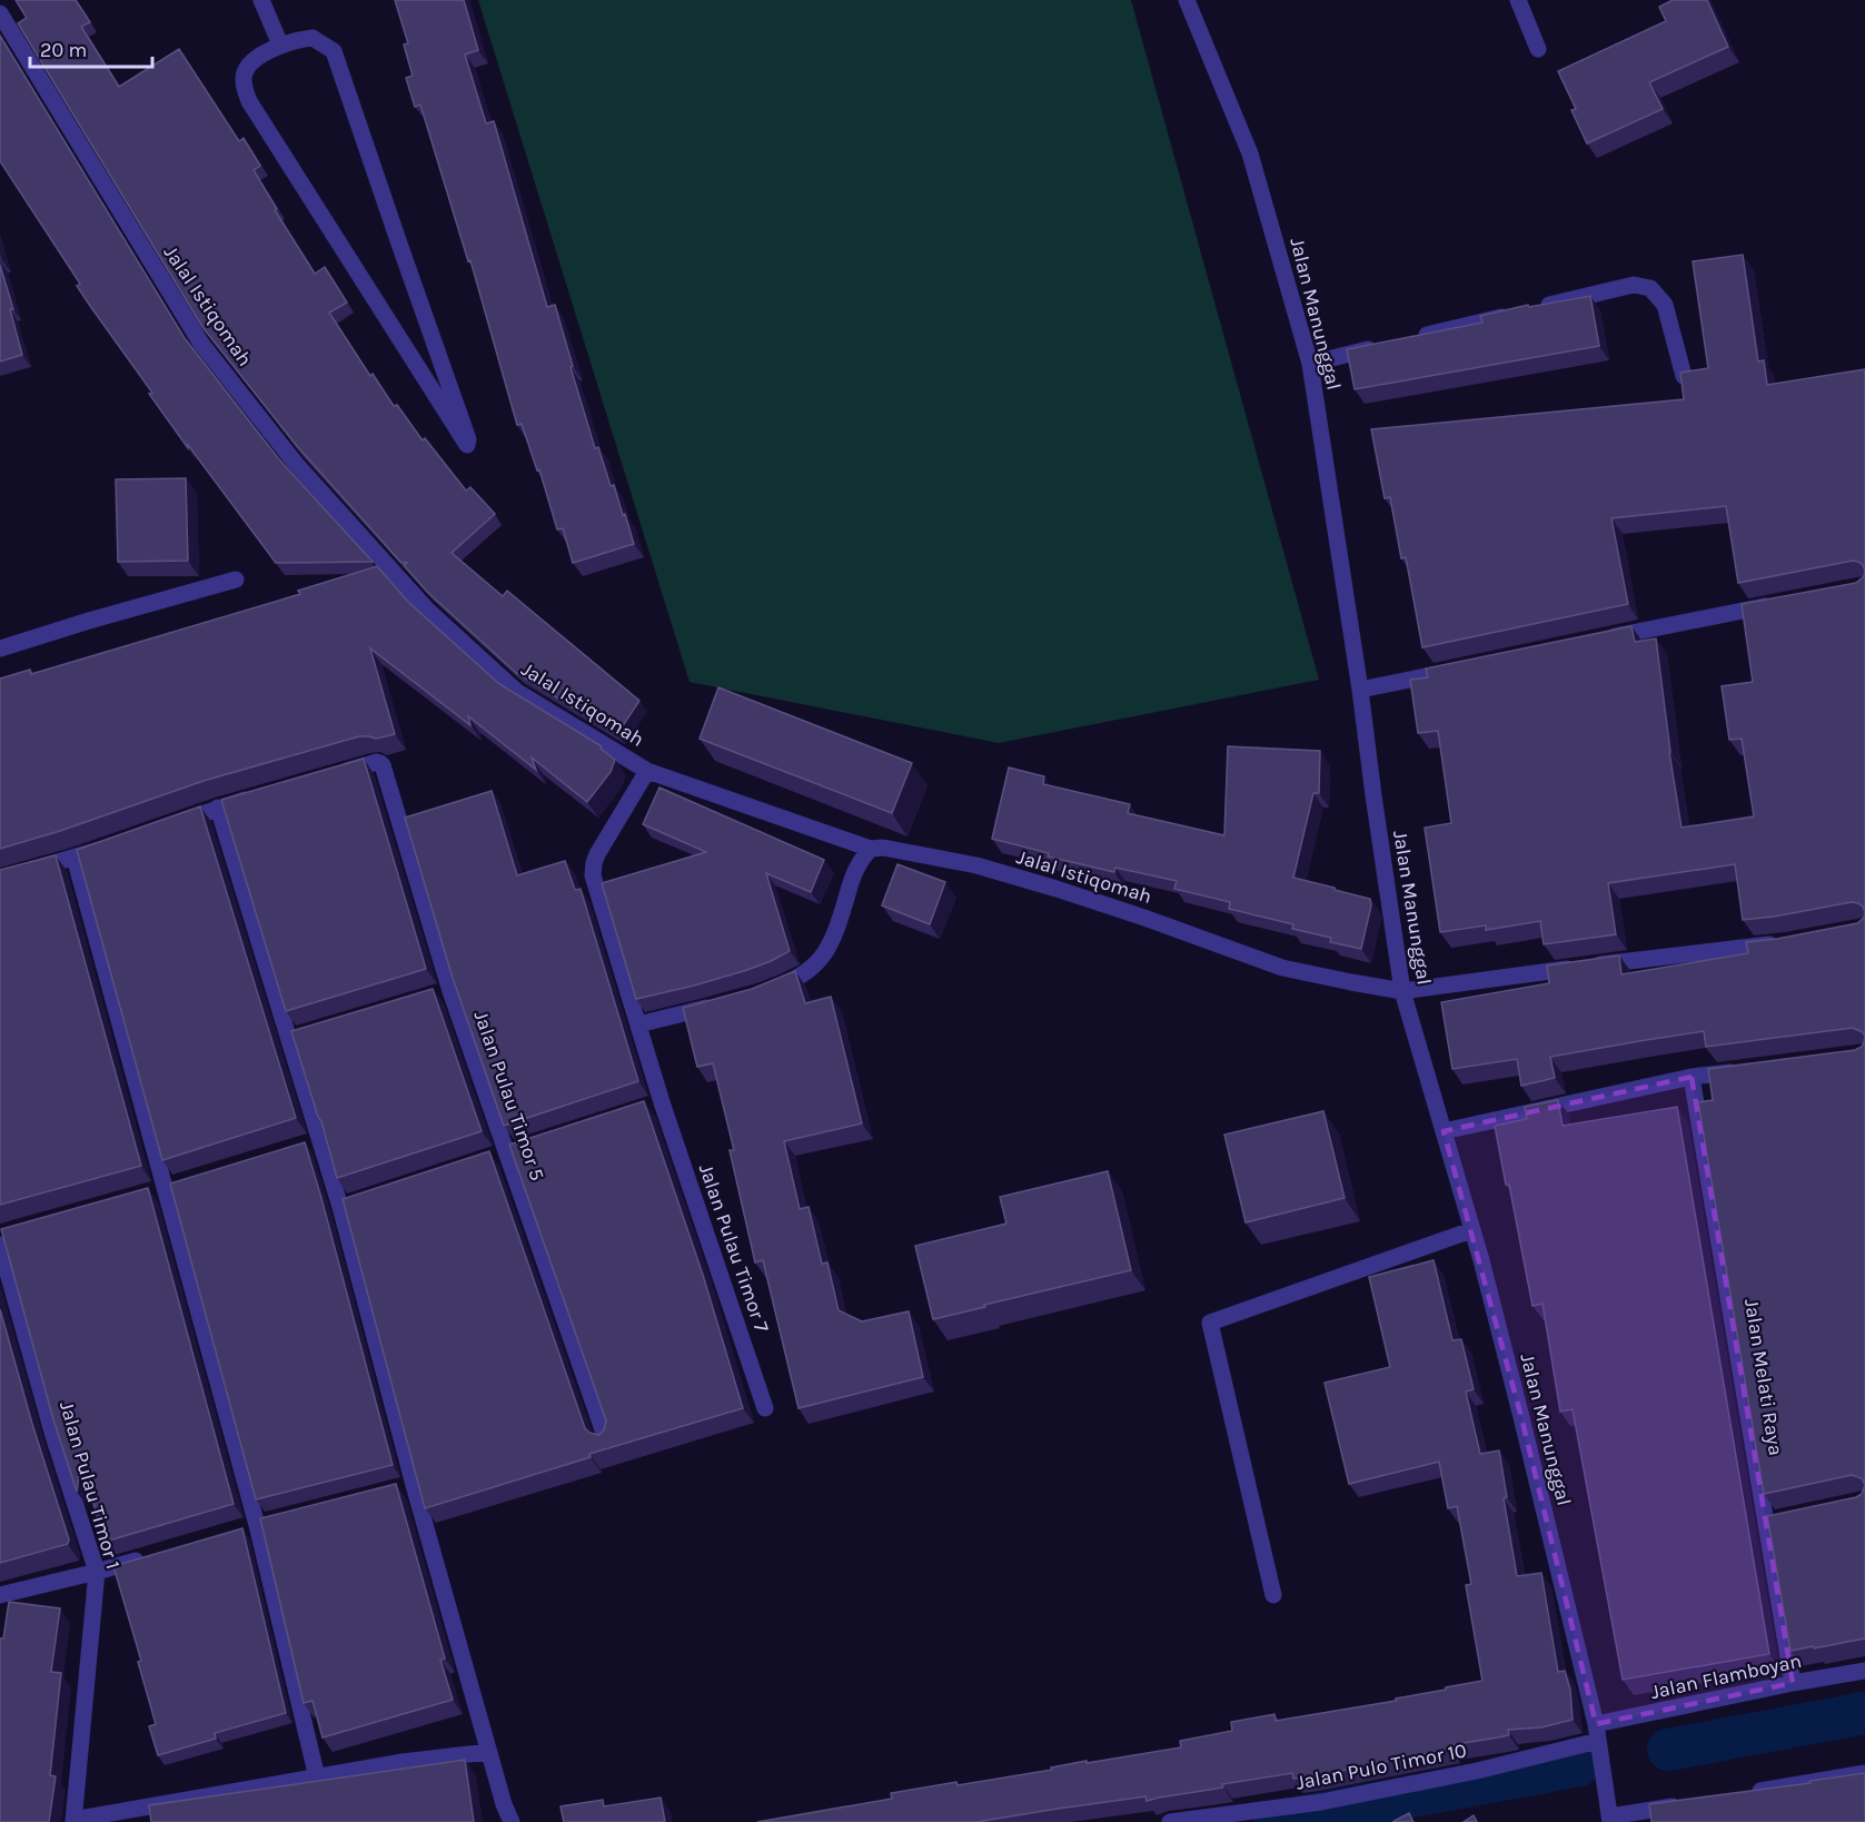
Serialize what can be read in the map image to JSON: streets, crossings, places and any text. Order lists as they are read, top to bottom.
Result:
{
  "streets": {
    "street": [
      "Jalal Istiqomah",
      "Jalan Manunggal",
      "Jalan Pulau Timor 5",
      "Jalan Pulau Timor 7",
      "Jalan Melati Raya",
      "Jalan Pulau Timor 1",
      "Jalan Flamboyan",
      "Jalan Pulo Timor 10"
    ]
  },
  "crossings": [
    ["Jalal Istiqomah", "Jalan Manunggal"],
    ["Jalal Istiqomah", "Jalan Pulau Timor 7"],
    ["Jalan Manunggal", "Jalan Flamboyan"],
    ["Jalan Manunggal", "Jalan Pulo Timor 10"],
    ["Jalan Melati Raya", "Jalan Flamboyan"],
    ["Jalan Flamboyan", "Jalan Pulo Timor 10"]
  ],
  "scale_bar": "20 m"
}
